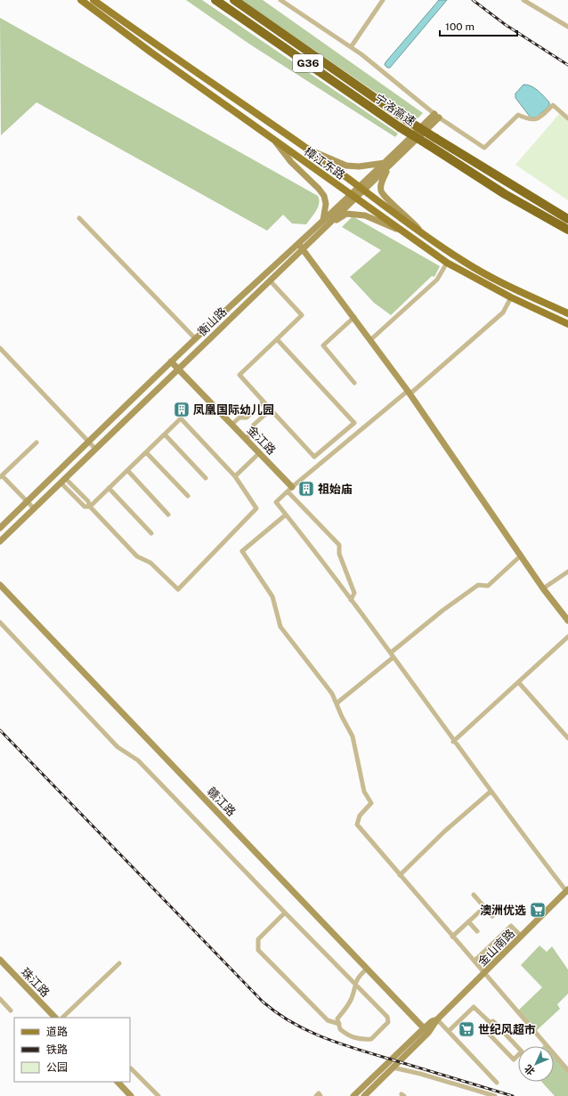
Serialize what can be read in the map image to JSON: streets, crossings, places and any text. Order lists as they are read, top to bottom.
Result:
{
  "streets": {
    "highway": ["G36", "宁洛高速"],
    "main road": ["樟江东路"],
    "street": [
      "衡山路",
      "金江路",
      "赣江路",
      "金山南路",
      "珠江路"
    ]
  },
  "crossings": [
    ["樟江东路", "衡山路"],
    ["衡山路", "金江路"],
    ["赣江路", "金山南路"]
  ],
  "places": {
    "building": ["凤凰国际幼儿园", "祖始庙"],
    "supermarket": ["澳洲优选", "世纪风超市"]
  },
  "legend": ["道路", "铁路", "公园"],
  "scale_bar": "100 m",
  "north": "bottom left"
}
